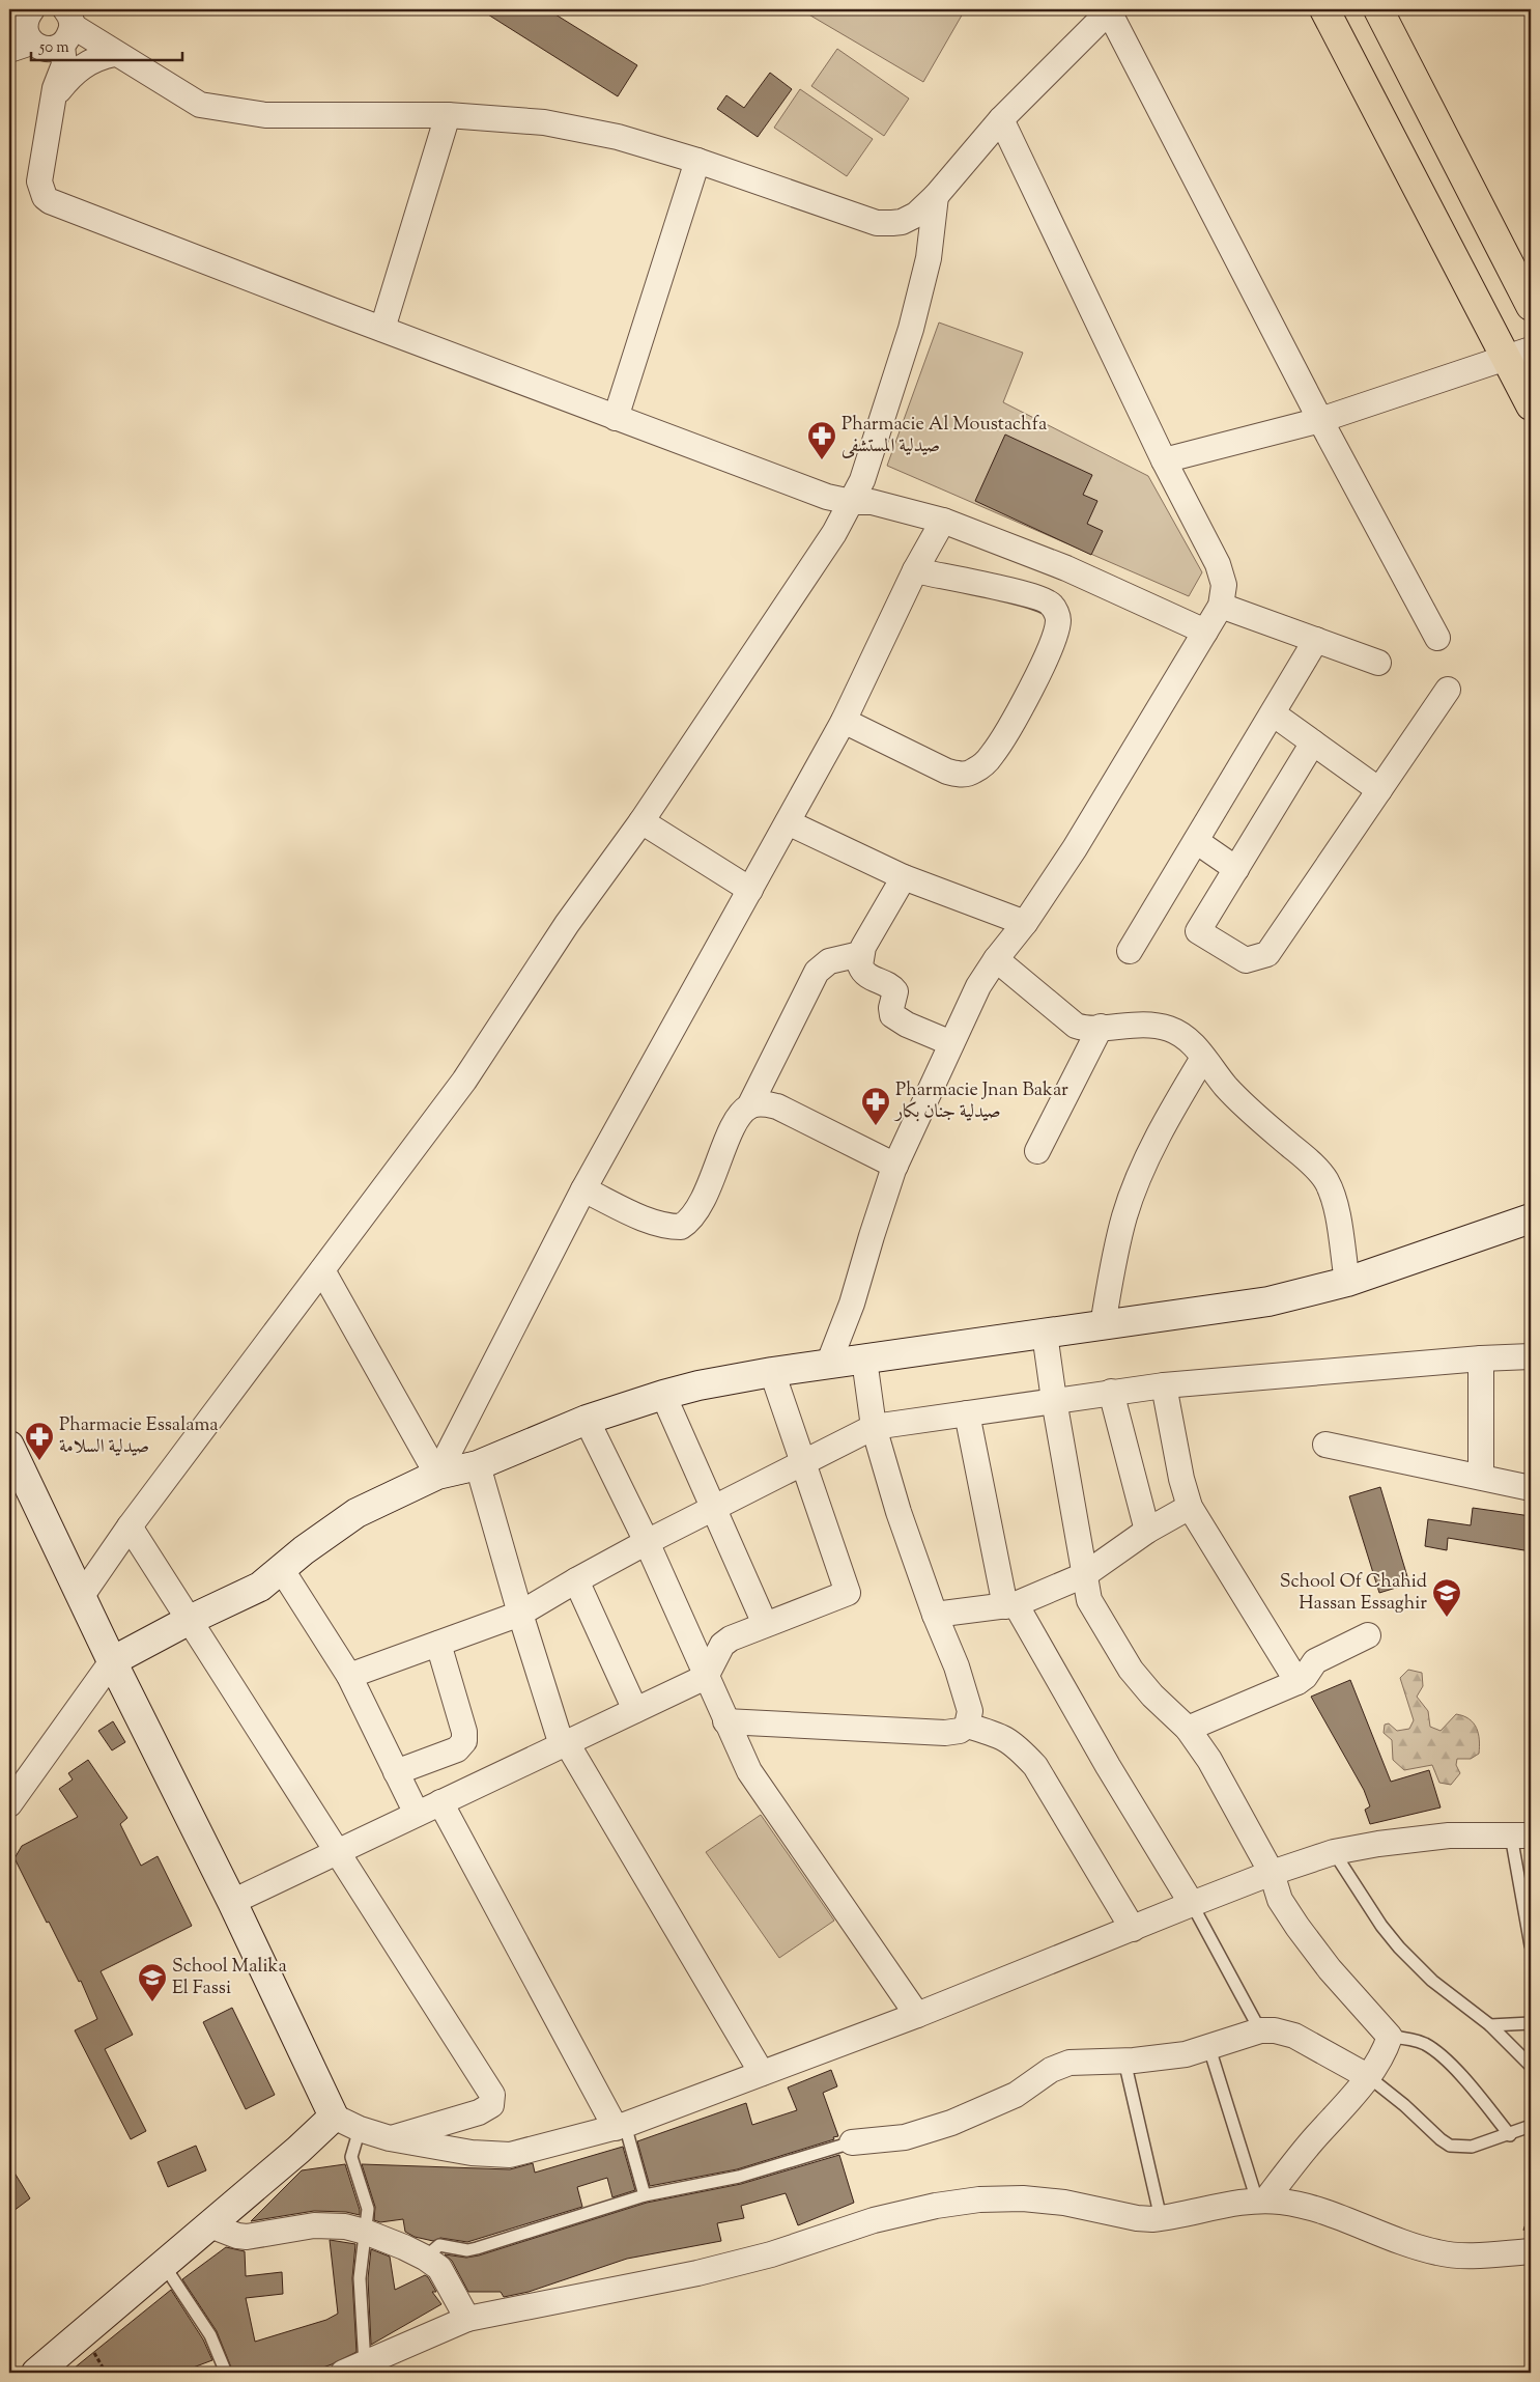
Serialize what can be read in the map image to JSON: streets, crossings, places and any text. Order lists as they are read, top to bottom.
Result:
{
  "places": {
    "pharmacy": ["Pharmacie Al Moustachfa صيدلية المستشفى", "Pharmacie Jnan Bakar صيدلية جنان بكار", "Pharmacie Essalama صيدلية السلامة"],
    "school or university": ["School Of Chahid Hassan Essaghir", "School Malika El Fassi"]
  },
  "scale_bar": "50 m"
}
